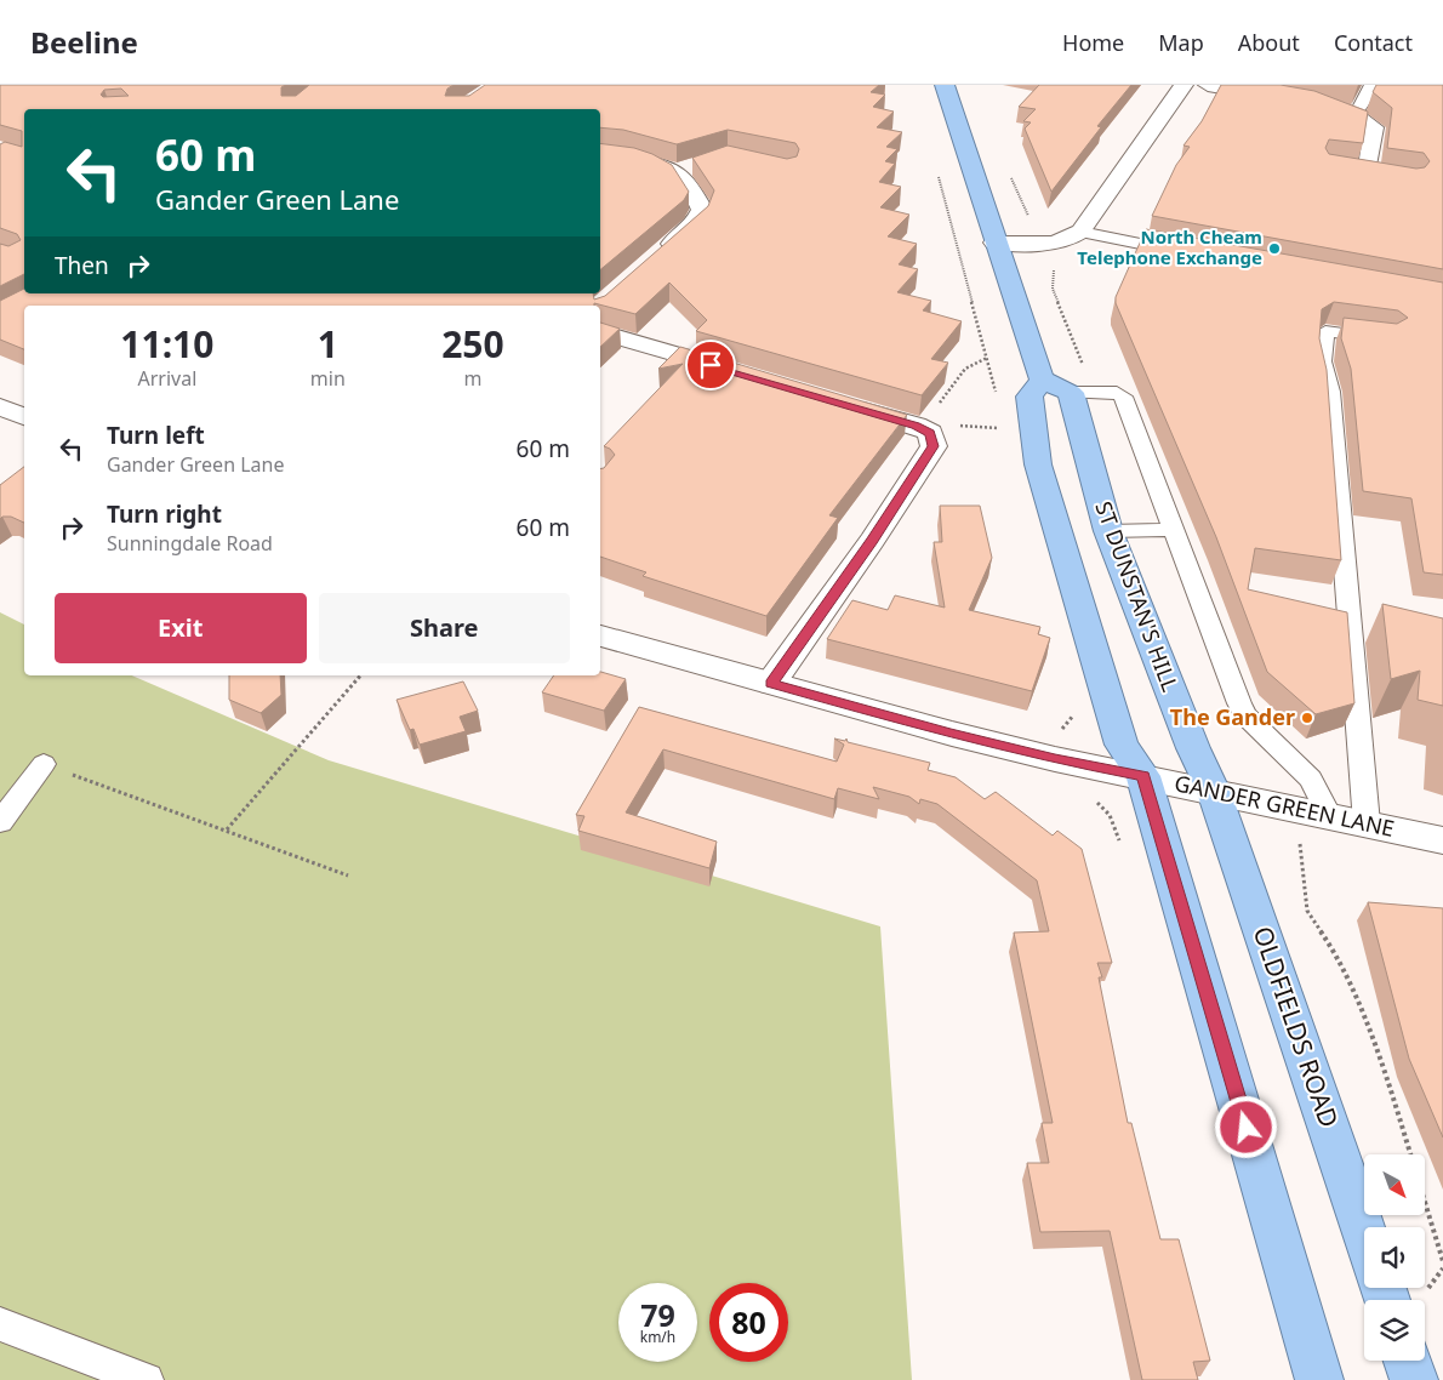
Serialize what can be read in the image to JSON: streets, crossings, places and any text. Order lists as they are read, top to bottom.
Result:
{
  "streets": {
    "highway": ["ST DUNSTAN'S HILL", "OLDFIELDS ROAD"],
    "street": ["GANDER GREEN LANE"]
  },
  "crossings": [
    ["ST DUNSTAN'S HILL", "GANDER GREEN LANE"],
    ["ST DUNSTAN'S HILL", "OLDFIELDS ROAD"],
    ["GANDER GREEN LANE", "OLDFIELDS ROAD"]
  ],
  "places": ["North Cheam Telephone Exchange", "The Gander"],
  "north": "bottom right",
  "page": {
    "header": "Beeline",
    "nav": [
      "Home",
      "Map",
      "About",
      "Contact"
    ],
    "turn": ["60 m", "Gander Green Lane"],
    "then": "Then",
    "eta": [
      "11:10",
      "Arrival",
      "1",
      "min",
      "250",
      "m"
    ],
    "list": [
      {
        "name": "Turn left",
        "note": "Gander Green Lane",
        "value": "60 m"
      },
      {
        "name": "Turn right",
        "note": "Sunningdale Road",
        "value": "60 m"
      }
    ],
    "buttons": ["Exit", "Share"],
    "speed": "79 km/h",
    "limit": "80"
  }
}
